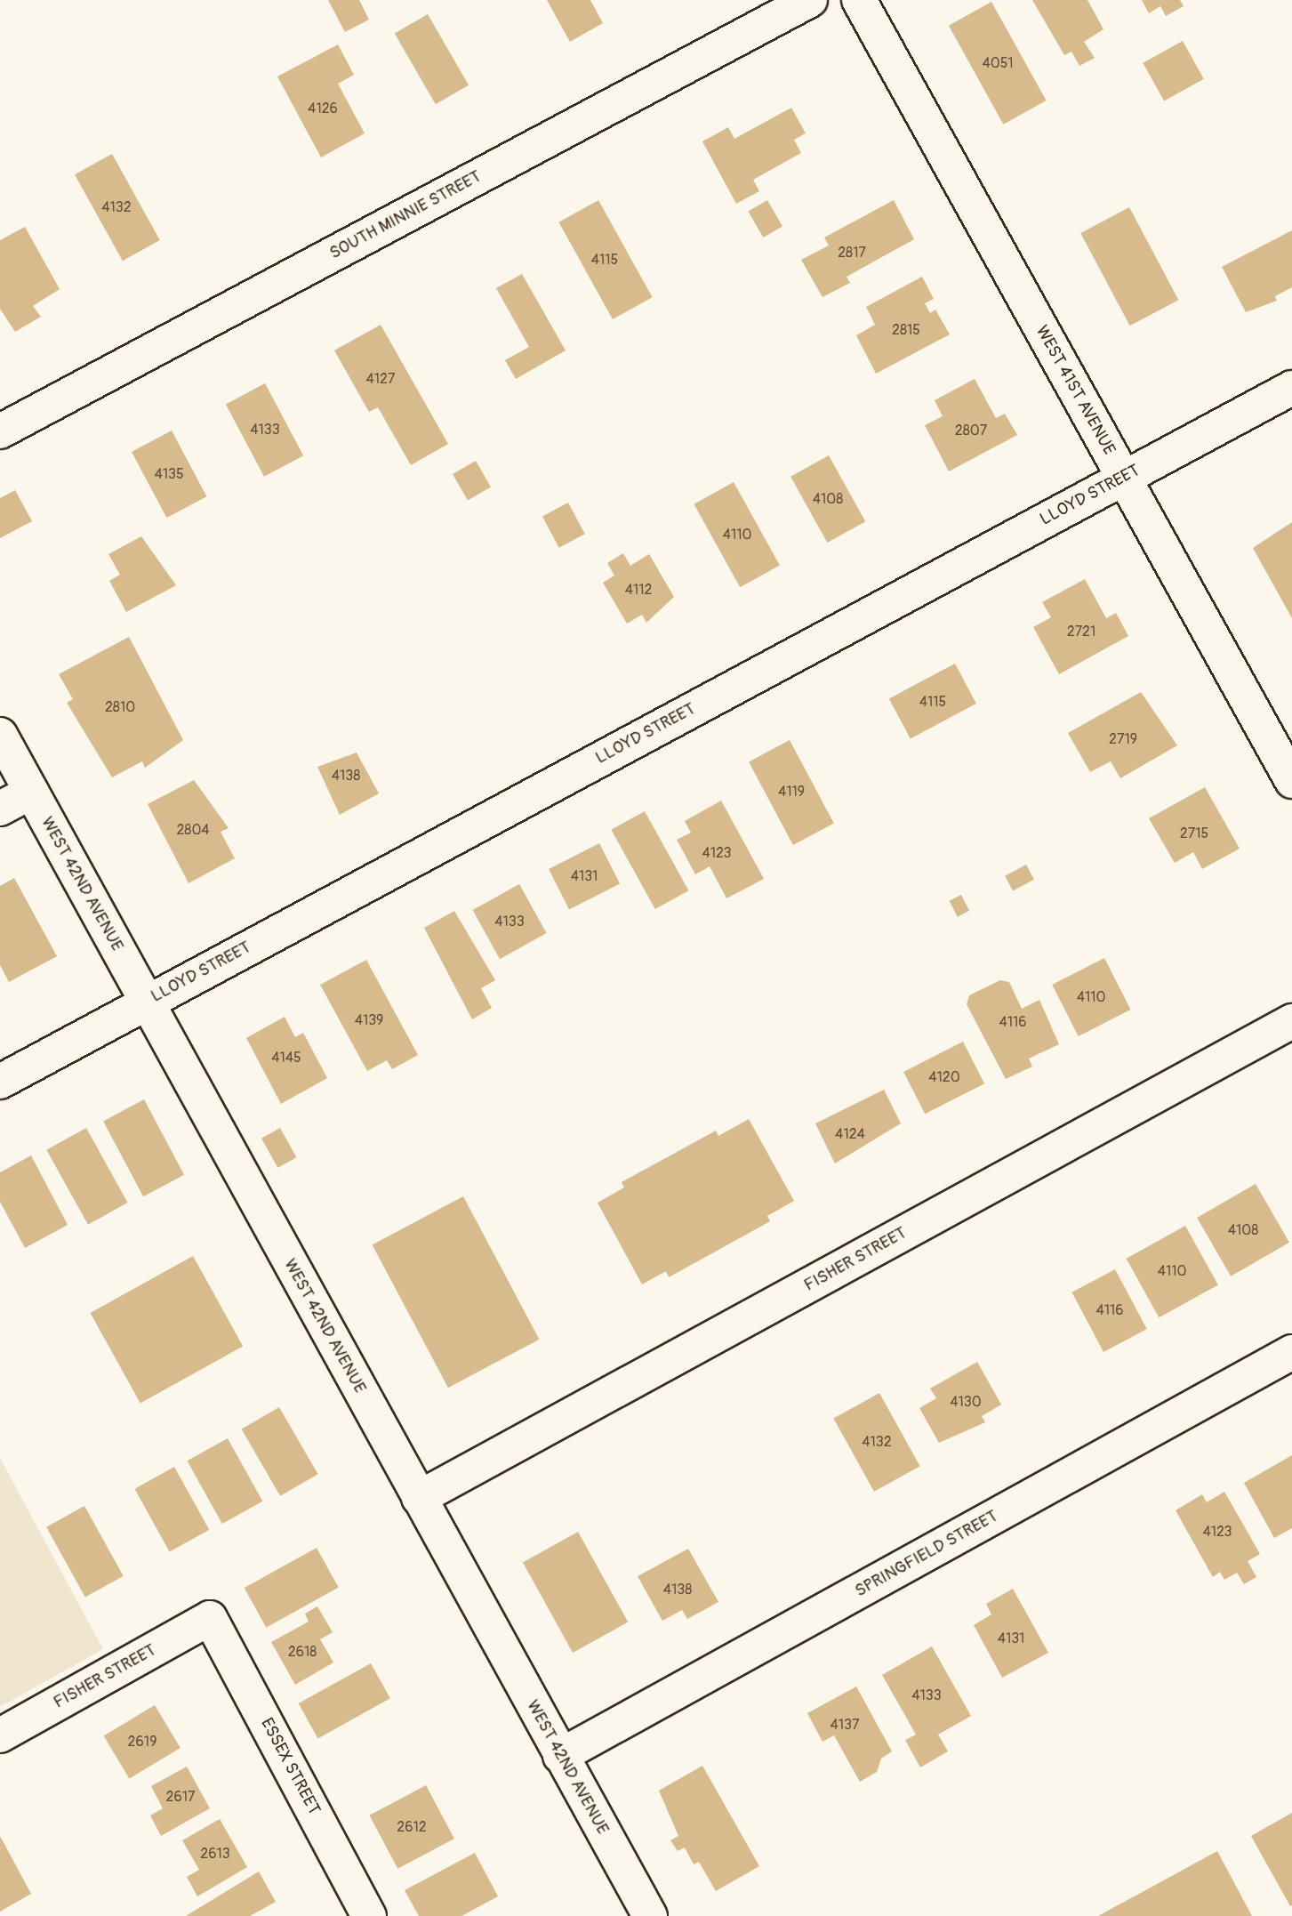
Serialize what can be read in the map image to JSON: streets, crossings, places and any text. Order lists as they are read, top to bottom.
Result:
{
  "streets": {
    "street": [
      "SOUTH MINNIE STREET",
      "WEST 41ST AVENUE",
      "LLOYD STREET",
      "WEST 42ND AVENUE",
      "FISHER STREET",
      "SPRINGFIELD STREET",
      "ESSEX STREET"
    ]
  },
  "crossings": [
    ["WEST 41ST AVENUE", "LLOYD STREET"],
    ["LLOYD STREET", "WEST 42ND AVENUE"],
    ["WEST 42ND AVENUE", "FISHER STREET"],
    ["WEST 42ND AVENUE", "SPRINGFIELD STREET"],
    ["FISHER STREET", "ESSEX STREET"]
  ],
  "house_numbers": [
    "4051",
    "4126",
    "4132",
    "2817",
    "4115",
    "2815",
    "4127",
    "4133",
    "2807",
    "4135",
    "4108",
    "4110",
    "4112",
    "2721",
    "4115",
    "2810",
    "2719",
    "4138",
    "4119",
    "2804",
    "2715",
    "4123",
    "4131",
    "4133",
    "4110",
    "4139",
    "4116",
    "4145",
    "4120",
    "4124",
    "4108",
    "4110",
    "4116",
    "4130",
    "4132",
    "4123",
    "4138",
    "4131",
    "2618",
    "4133",
    "4137",
    "2619",
    "2617",
    "2612",
    "2613"
  ]
}
